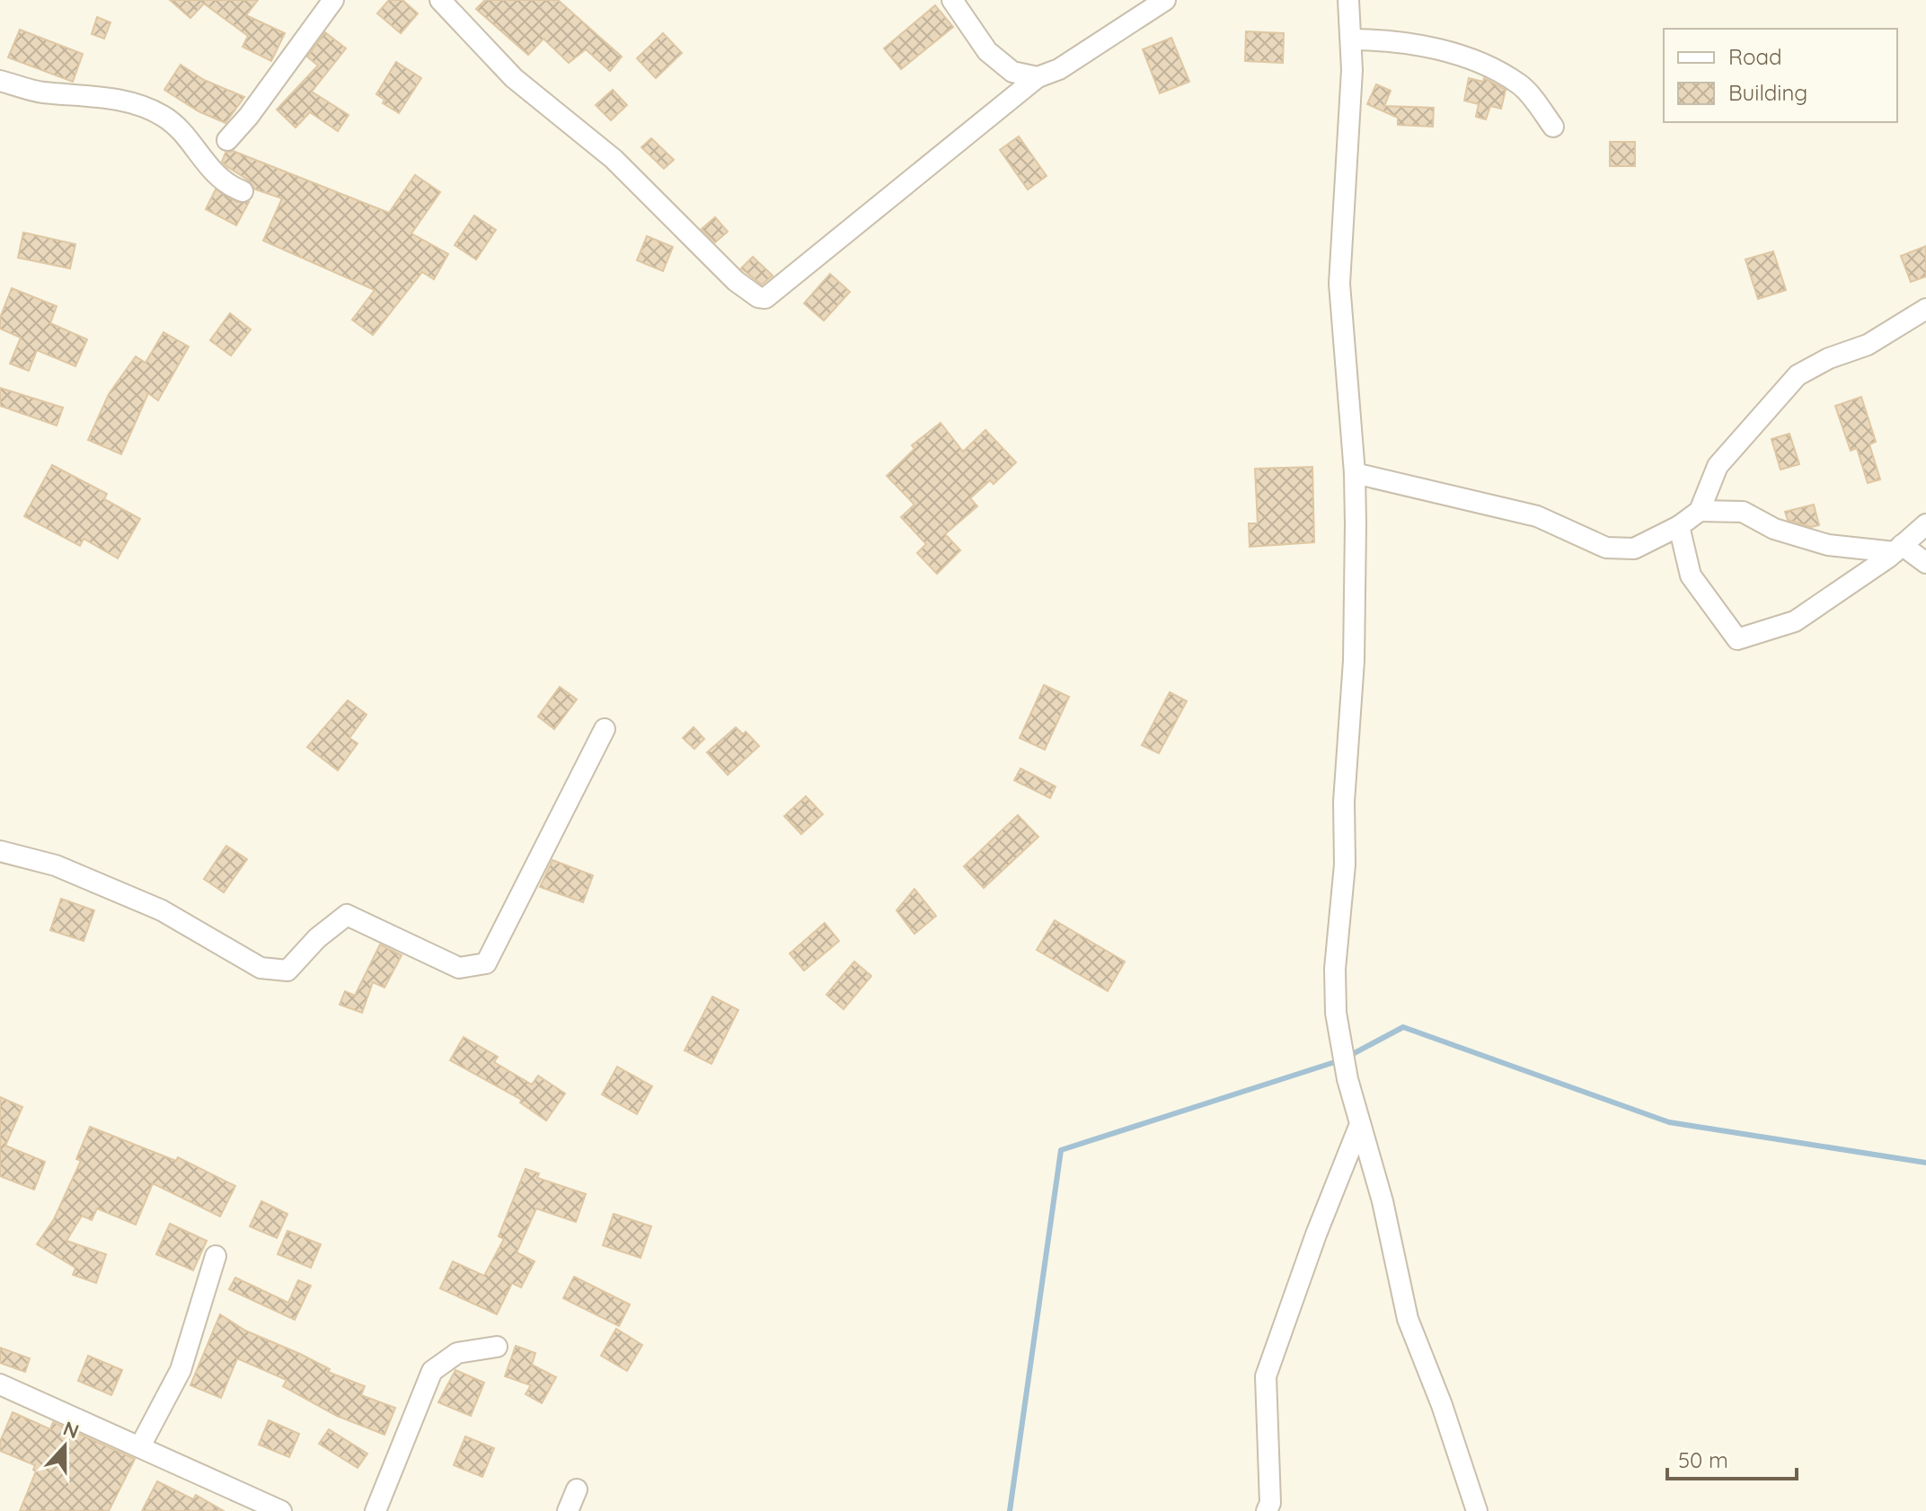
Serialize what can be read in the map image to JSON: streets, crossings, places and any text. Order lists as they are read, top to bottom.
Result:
{
  "legend": ["Road", "Building"],
  "scale_bar": "50 m",
  "north": "top"
}
